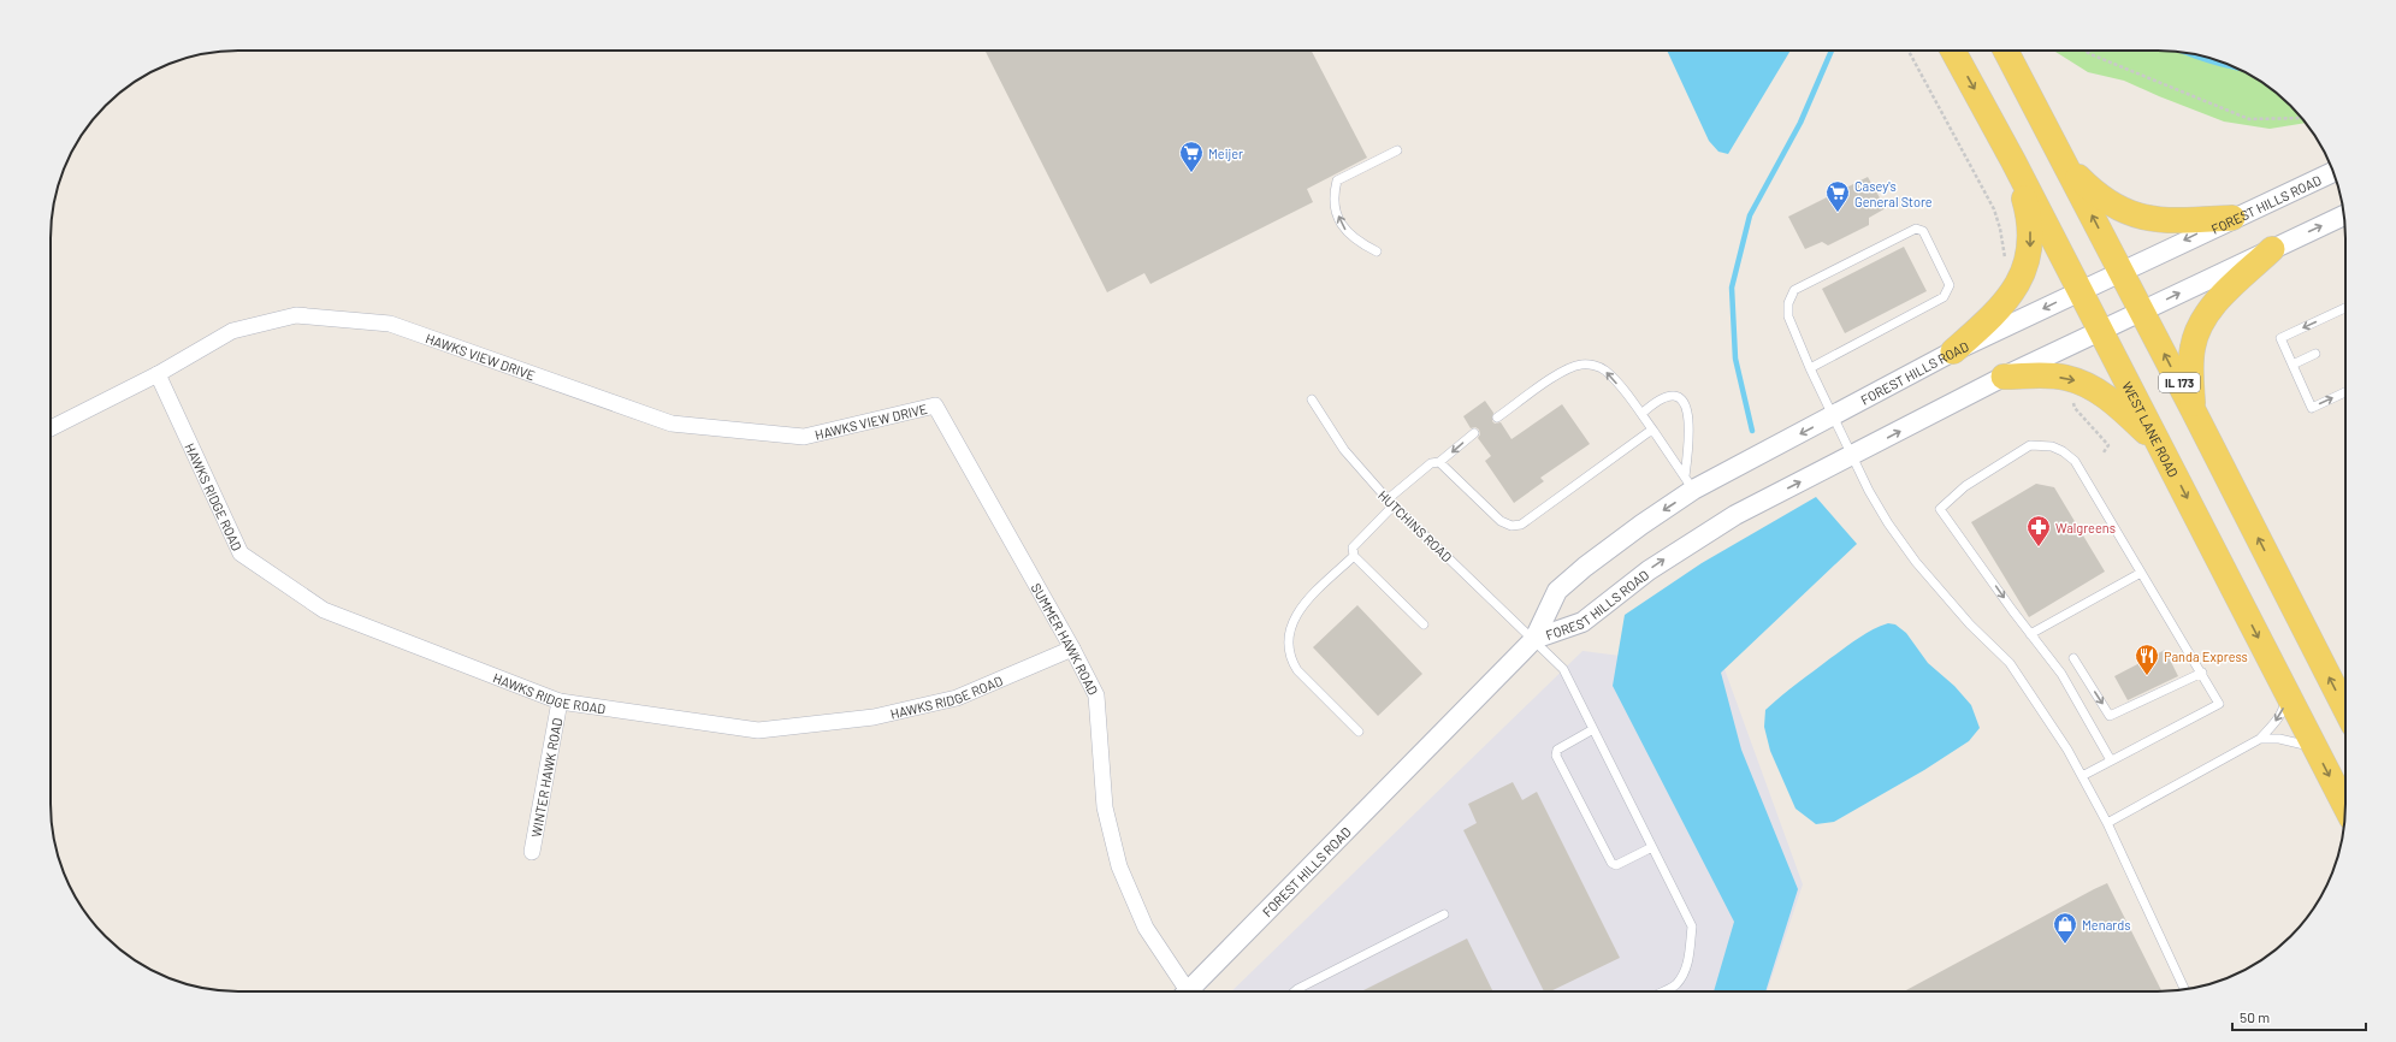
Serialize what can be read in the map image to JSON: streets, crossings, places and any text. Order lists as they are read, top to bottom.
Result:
{
  "streets": {
    "main road": ["IL 173", "WEST LANE ROAD"],
    "street": [
      "FOREST HILLS ROAD",
      "HAWKS VIEW DRIVE",
      "HAWKS RIDGE ROAD",
      "SUMMER HAWK ROAD",
      "WINTER HAWK ROAD"
    ],
    "lane": ["HUTCHINS ROAD"]
  },
  "crossings": [
    ["FOREST HILLS ROAD", "IL 173"],
    ["FOREST HILLS ROAD", "WEST LANE ROAD"],
    ["FOREST HILLS ROAD", "HUTCHINS ROAD"],
    ["HAWKS VIEW DRIVE", "HAWKS RIDGE ROAD"],
    ["HAWKS VIEW DRIVE", "SUMMER HAWK ROAD"],
    ["HAWKS RIDGE ROAD", "SUMMER HAWK ROAD"],
    ["HAWKS RIDGE ROAD", "WINTER HAWK ROAD"]
  ],
  "places": {
    "supermarket": ["Meijer", "Casey's General Store"],
    "pharmacy": ["Walgreens"],
    "restaurant": ["Panda Express"],
    "shop": ["Menards"]
  },
  "scale_bar": "50 m"
}
